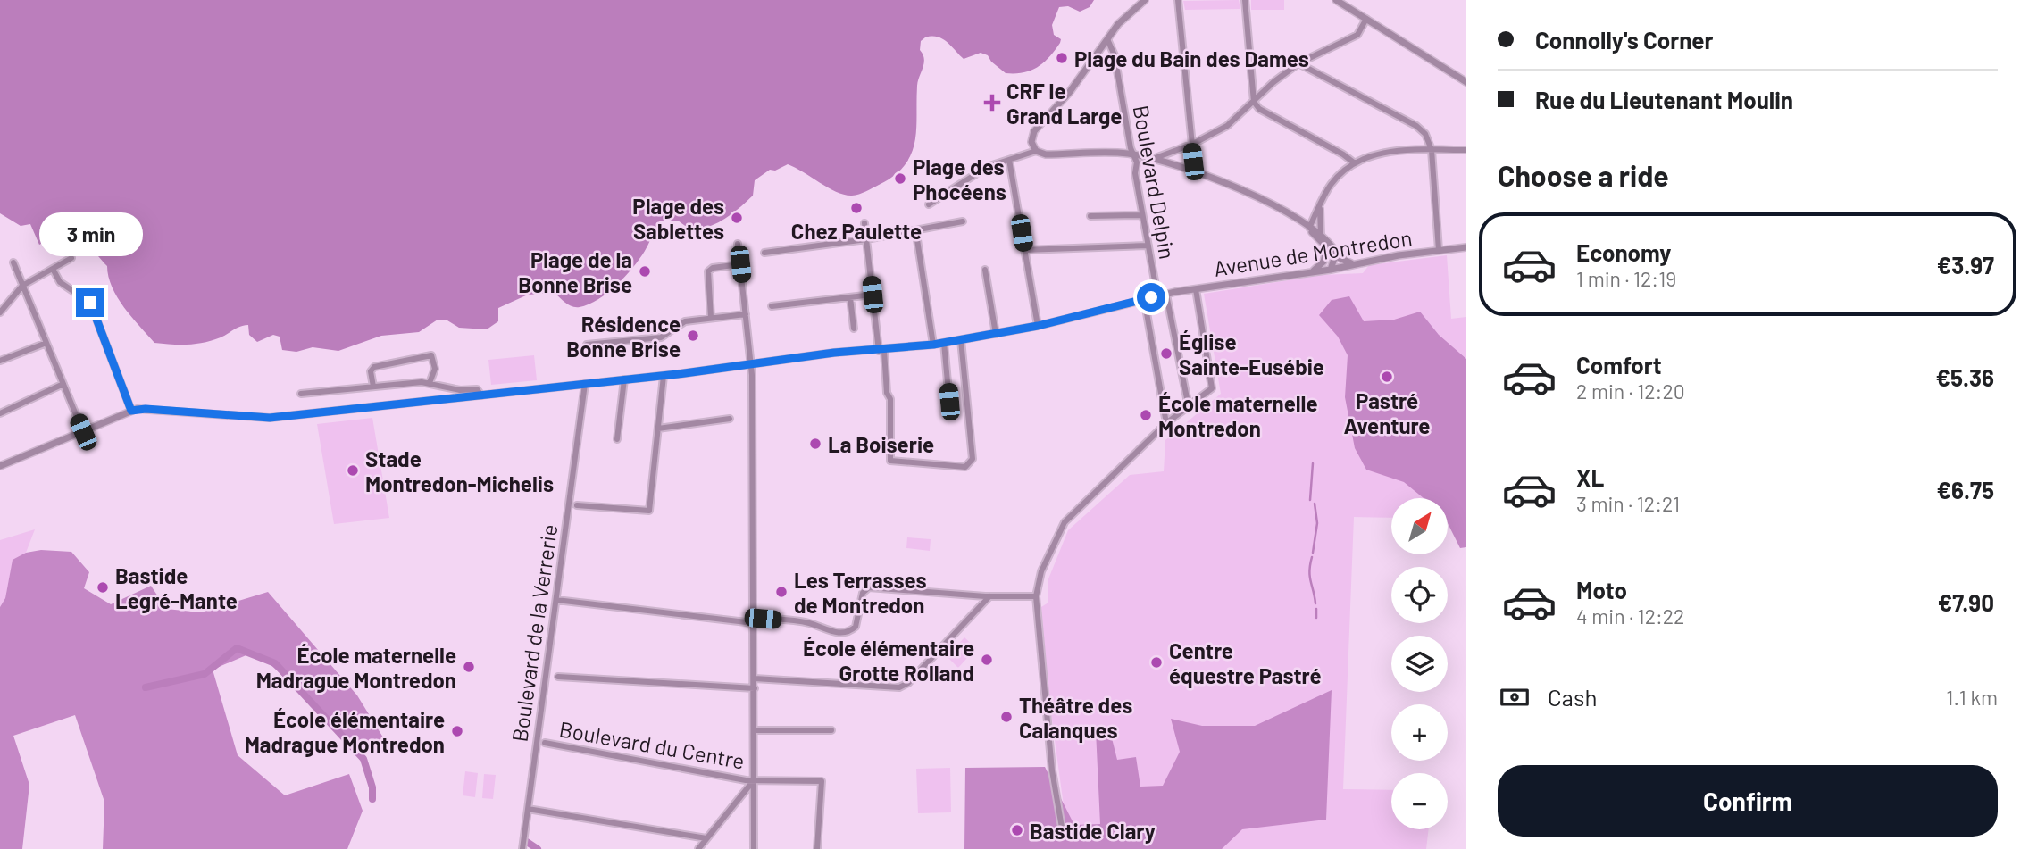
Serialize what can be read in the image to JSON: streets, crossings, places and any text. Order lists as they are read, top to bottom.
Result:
{
  "streets": {
    "street": [
      "Boulevard Delpin",
      "Avenue de Montredon",
      "Boulevard de la Verrerie",
      "Boulevard du Centre"
    ]
  },
  "crossings": [
    ["Boulevard Delpin", "Avenue de Montredon"],
    ["Avenue de Montredon", "Boulevard de la Verrerie"]
  ],
  "places": {
    "other": [
      "Plage du Bain des Dames",
      "Plage des Phocéens",
      "Chez Paulette",
      "Plage des Sablettes",
      "Plage de la Bonne Brise",
      "Résidence Bonne Brise",
      "Église Sainte-Eusébie",
      "Pastré Aventure",
      "École maternelle Montredon",
      "La Boiserie",
      "Stade Montredon-Michelis",
      "Bastide Legré-Mante",
      "Les Terrasses de Montredon",
      "École élémentaire Grotte Rolland",
      "Centre équestre Pastré",
      "École maternelle Madrague Montredon",
      "Théâtre des Calanques",
      "École élémentaire Madrague Montredon",
      "Bastide Clary"
    ],
    "health": ["CRF le Grand Large"]
  },
  "north": "top right",
  "page": {
    "banner": ["Connolly's Corner", "Rue du Lieutenant Moulin"],
    "heading": "Choose a ride",
    "bubble": "3 min",
    "list": [
      {
        "name": "Economy",
        "note": "1 min · 12:19",
        "value": "€3.97"
      },
      {
        "name": "Comfort",
        "note": "2 min · 12:20",
        "value": "€5.36"
      },
      {
        "name": "XL",
        "note": "3 min · 12:21",
        "value": "€6.75"
      },
      {
        "name": "Moto",
        "note": "4 min · 12:22",
        "value": "€7.90"
      }
    ],
    "map_buttons": ["+", "−"],
    "pay": ["Cash", "1.1 km"],
    "buttons": "Confirm"
  }
}
